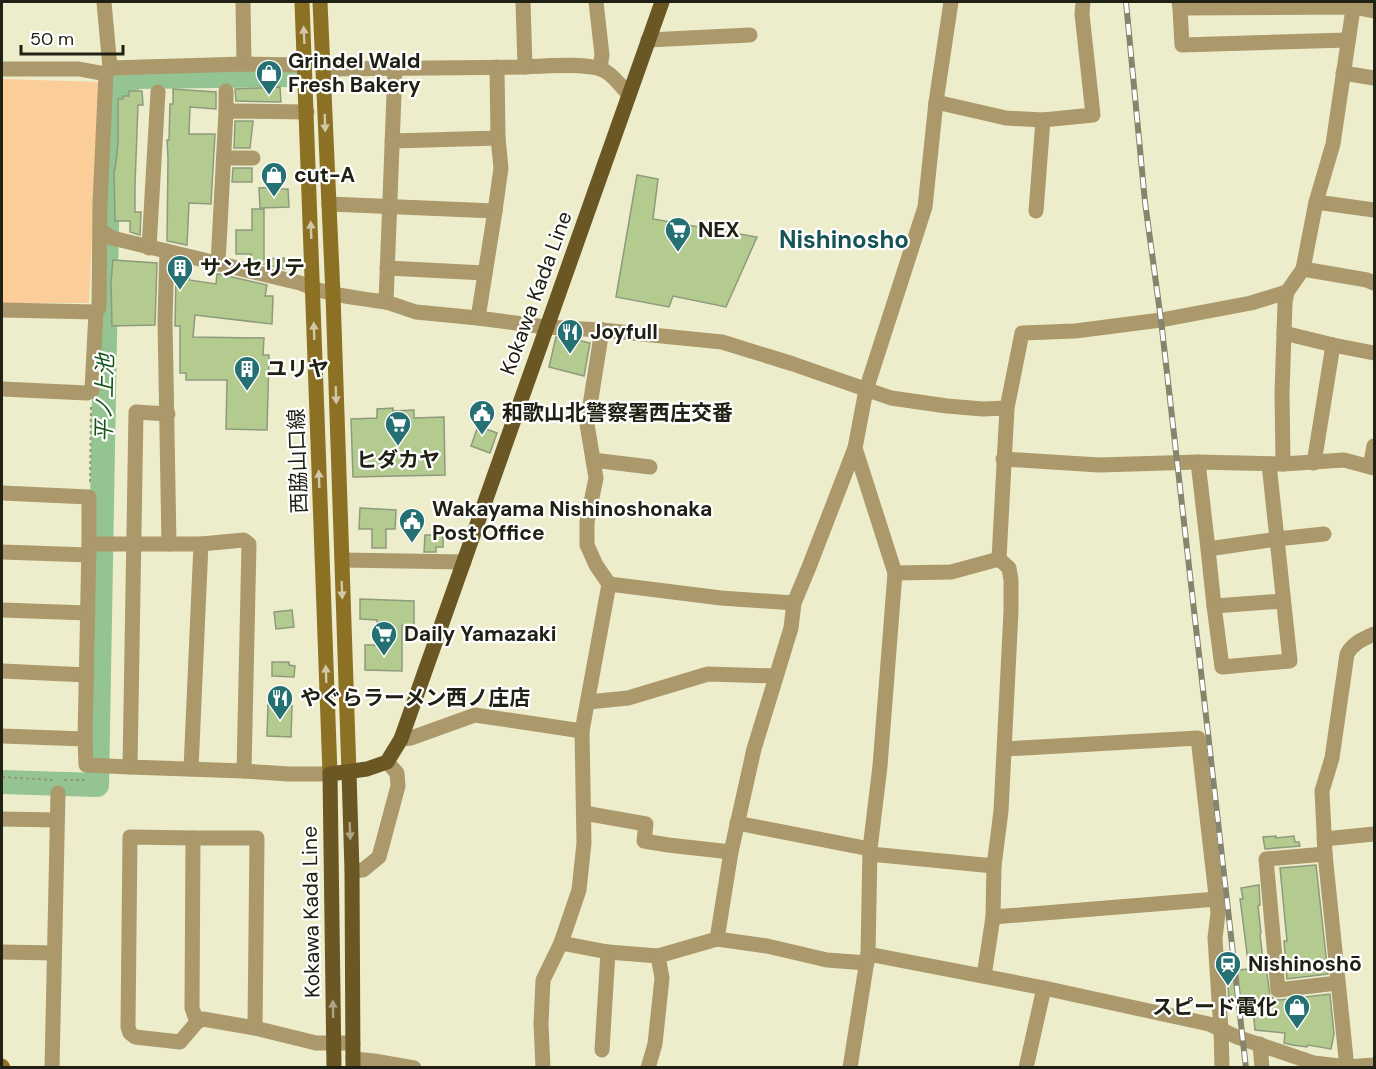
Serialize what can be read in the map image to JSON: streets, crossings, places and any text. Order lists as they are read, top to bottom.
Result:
{
  "streets": {
    "main road": ["Kokawa Kada Line"],
    "street": ["西脇山口線"]
  },
  "crossings": [
    ["Kokawa Kada Line", "西脇山口線"]
  ],
  "districts": ["Nishinosho"],
  "water": ["平ノ上池"],
  "places": {
    "shop": ["Grindel Wald Fresh Bakery", "cut-A", "スピード電化"],
    "supermarket": ["NEX", "ヒダカヤ", "Daily Yamazaki"],
    "building": ["サンセリテ", "ユリヤ"],
    "restaurant": ["Joyfull", "やぐらラーメン西ノ庄店"],
    "public building": ["和歌山北警察署西庄交番", "Wakayama Nishinoshonaka Post Office"],
    "station": ["Nishinoshō"]
  },
  "scale_bar": "50 m"
}
